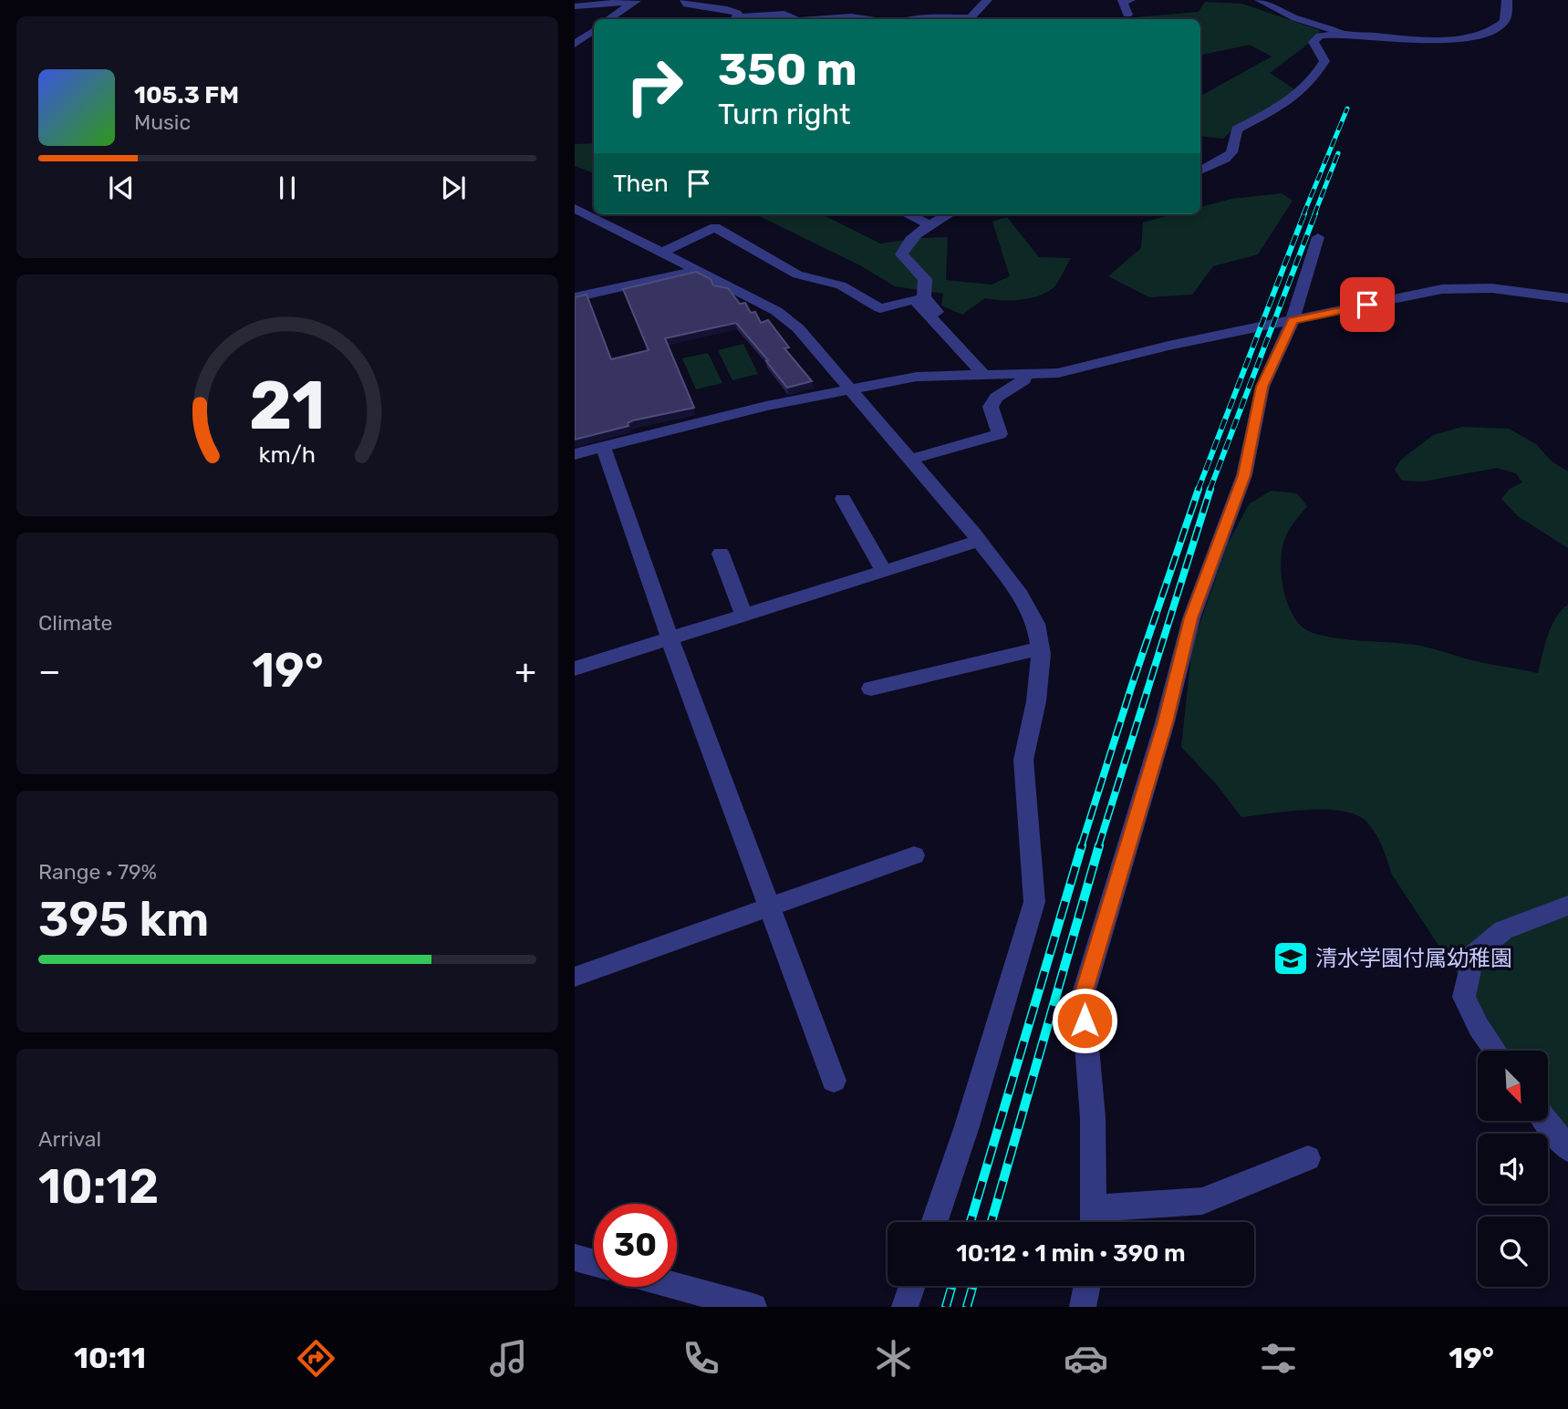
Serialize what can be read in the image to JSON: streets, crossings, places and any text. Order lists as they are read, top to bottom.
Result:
{
  "places": {
    "school or university": ["清水学園付属幼稚園"]
  },
  "north": "bottom right",
  "page": {
    "turn": ["350 m", "Turn right"],
    "song": ["105.3 FM", "Music"],
    "then": "Then",
    "tile": [
      "Climate",
      ["Range · 79%", "395 km"],
      ["Arrival", "10:12"]
    ],
    "heat": ["−", "19°", "+"],
    "limit": "30",
    "trip": "10:12 · 1 min · 390 m",
    "tabs": ["10:11", "19°"],
    "gauge": ["21", "km/h"]
  }
}
